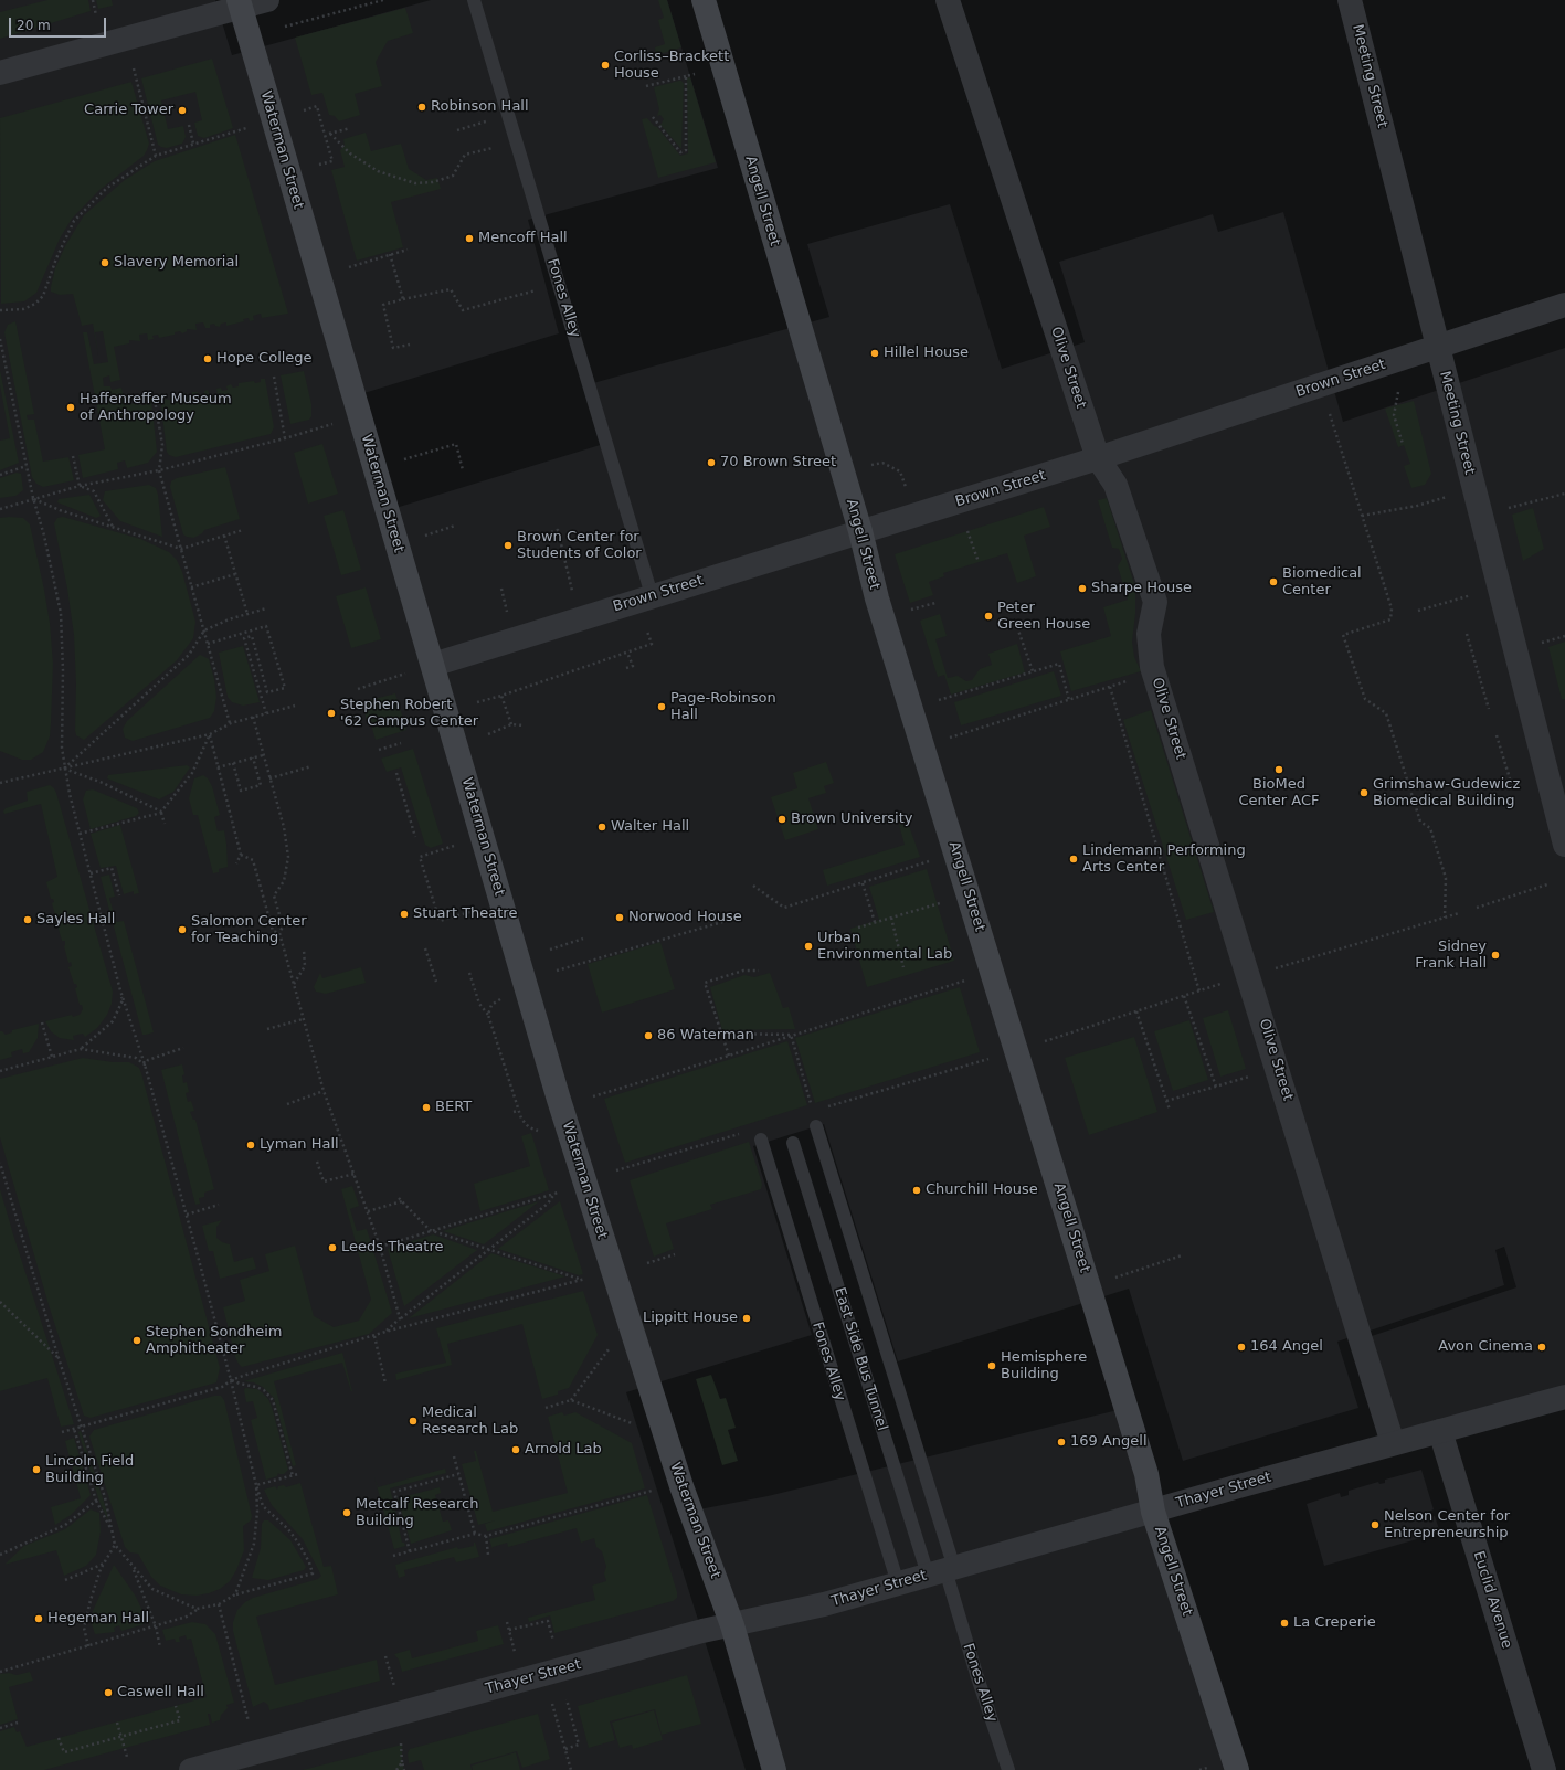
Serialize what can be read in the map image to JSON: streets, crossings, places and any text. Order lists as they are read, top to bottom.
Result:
{
  "streets": {
    "main road": ["Waterman Street", "Angell Street"],
    "street": [
      "Meeting Street",
      "Olive Street",
      "Brown Street",
      "Thayer Street",
      "Euclid Avenue"
    ],
    "lane": ["Fones Alley", "East Side Bus Tunnel"]
  },
  "crossings": [
    ["Meeting Street", "Brown Street"],
    ["Waterman Street", "Brown Street"],
    ["Waterman Street", "Thayer Street"],
    ["Angell Street", "Brown Street"],
    ["Angell Street", "Thayer Street"],
    ["Fones Alley", "Brown Street"],
    ["Fones Alley", "East Side Bus Tunnel"],
    ["Fones Alley", "Thayer Street"],
    ["Olive Street", "Brown Street"],
    ["Olive Street", "Thayer Street"],
    ["East Side Bus Tunnel", "Thayer Street"],
    ["Thayer Street", "Euclid Avenue"]
  ],
  "places": [
    "Corliss–Brackett House",
    "Robinson Hall",
    "Carrie Tower",
    "Mencoff Hall",
    "Slavery Memorial",
    "Hillel House",
    "Hope College",
    "Haffenreffer Museum of Anthropology",
    "70 Brown Street",
    "Brown Center for Students of Color",
    "Biomedical Center",
    "Sharpe House",
    "Peter Green House",
    "Page-Robinson Hall",
    "Stephen Robert '62 Campus Center",
    "BioMed Center ACF",
    "Grimshaw-Gudewicz Biomedical Building",
    "Brown University",
    "Walter Hall",
    "Lindemann Performing Arts Center",
    "Stuart Theatre",
    "Norwood House",
    "Sayles Hall",
    "Salomon Center for Teaching",
    "Urban Environmental Lab",
    "Sidney Frank Hall",
    "86 Waterman",
    "BERT",
    "Lyman Hall",
    "Churchill House",
    "Leeds Theatre",
    "Lippitt House",
    "Stephen Sondheim Amphitheater",
    "164 Angel",
    "Avon Cinema",
    "Hemisphere Building",
    "Medical Research Lab",
    "169 Angell",
    "Arnold Lab",
    "Lincoln Field Building",
    "Metcalf Research Building",
    "Nelson Center for Entrepreneurship",
    "Hegeman Hall",
    "La Creperie",
    "Caswell Hall"
  ],
  "scale_bar": "20 m"
}
